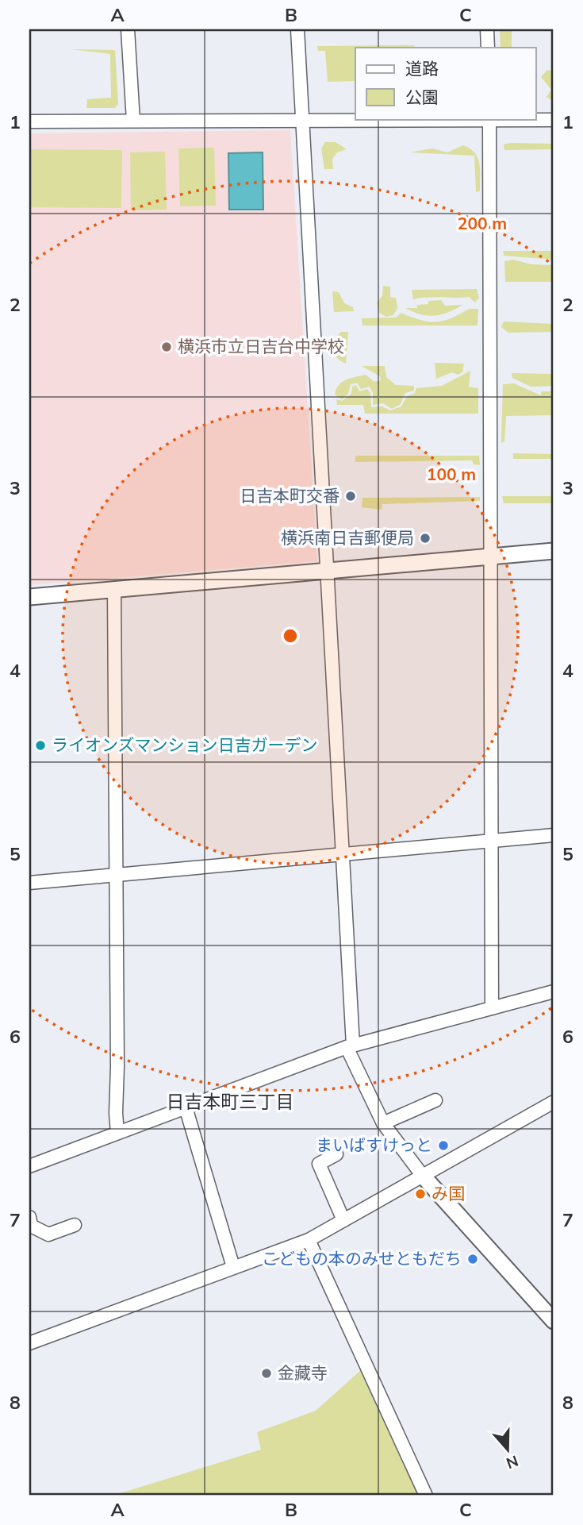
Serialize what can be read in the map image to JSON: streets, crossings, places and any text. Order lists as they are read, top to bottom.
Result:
{
  "districts": ["日吉本町三丁目"],
  "places": [
    "横浜市立日吉台中学校",
    "日吉本町交番",
    "横浜南日吉郵便局",
    "ライオンズマンション日吉ガーデン",
    "まいばすけっと",
    "み国",
    "こどもの本のみせともだち",
    "金藏寺"
  ],
  "legend": ["道路", "公園"],
  "north": "bottom",
  "grid": {
    "columns": ["A", "B", "C"],
    "rows": [
      "1",
      "2",
      "3",
      "4",
      "5",
      "6",
      "7",
      "8"
    ]
  },
  "rings": ["200 m", "100 m"]
}
